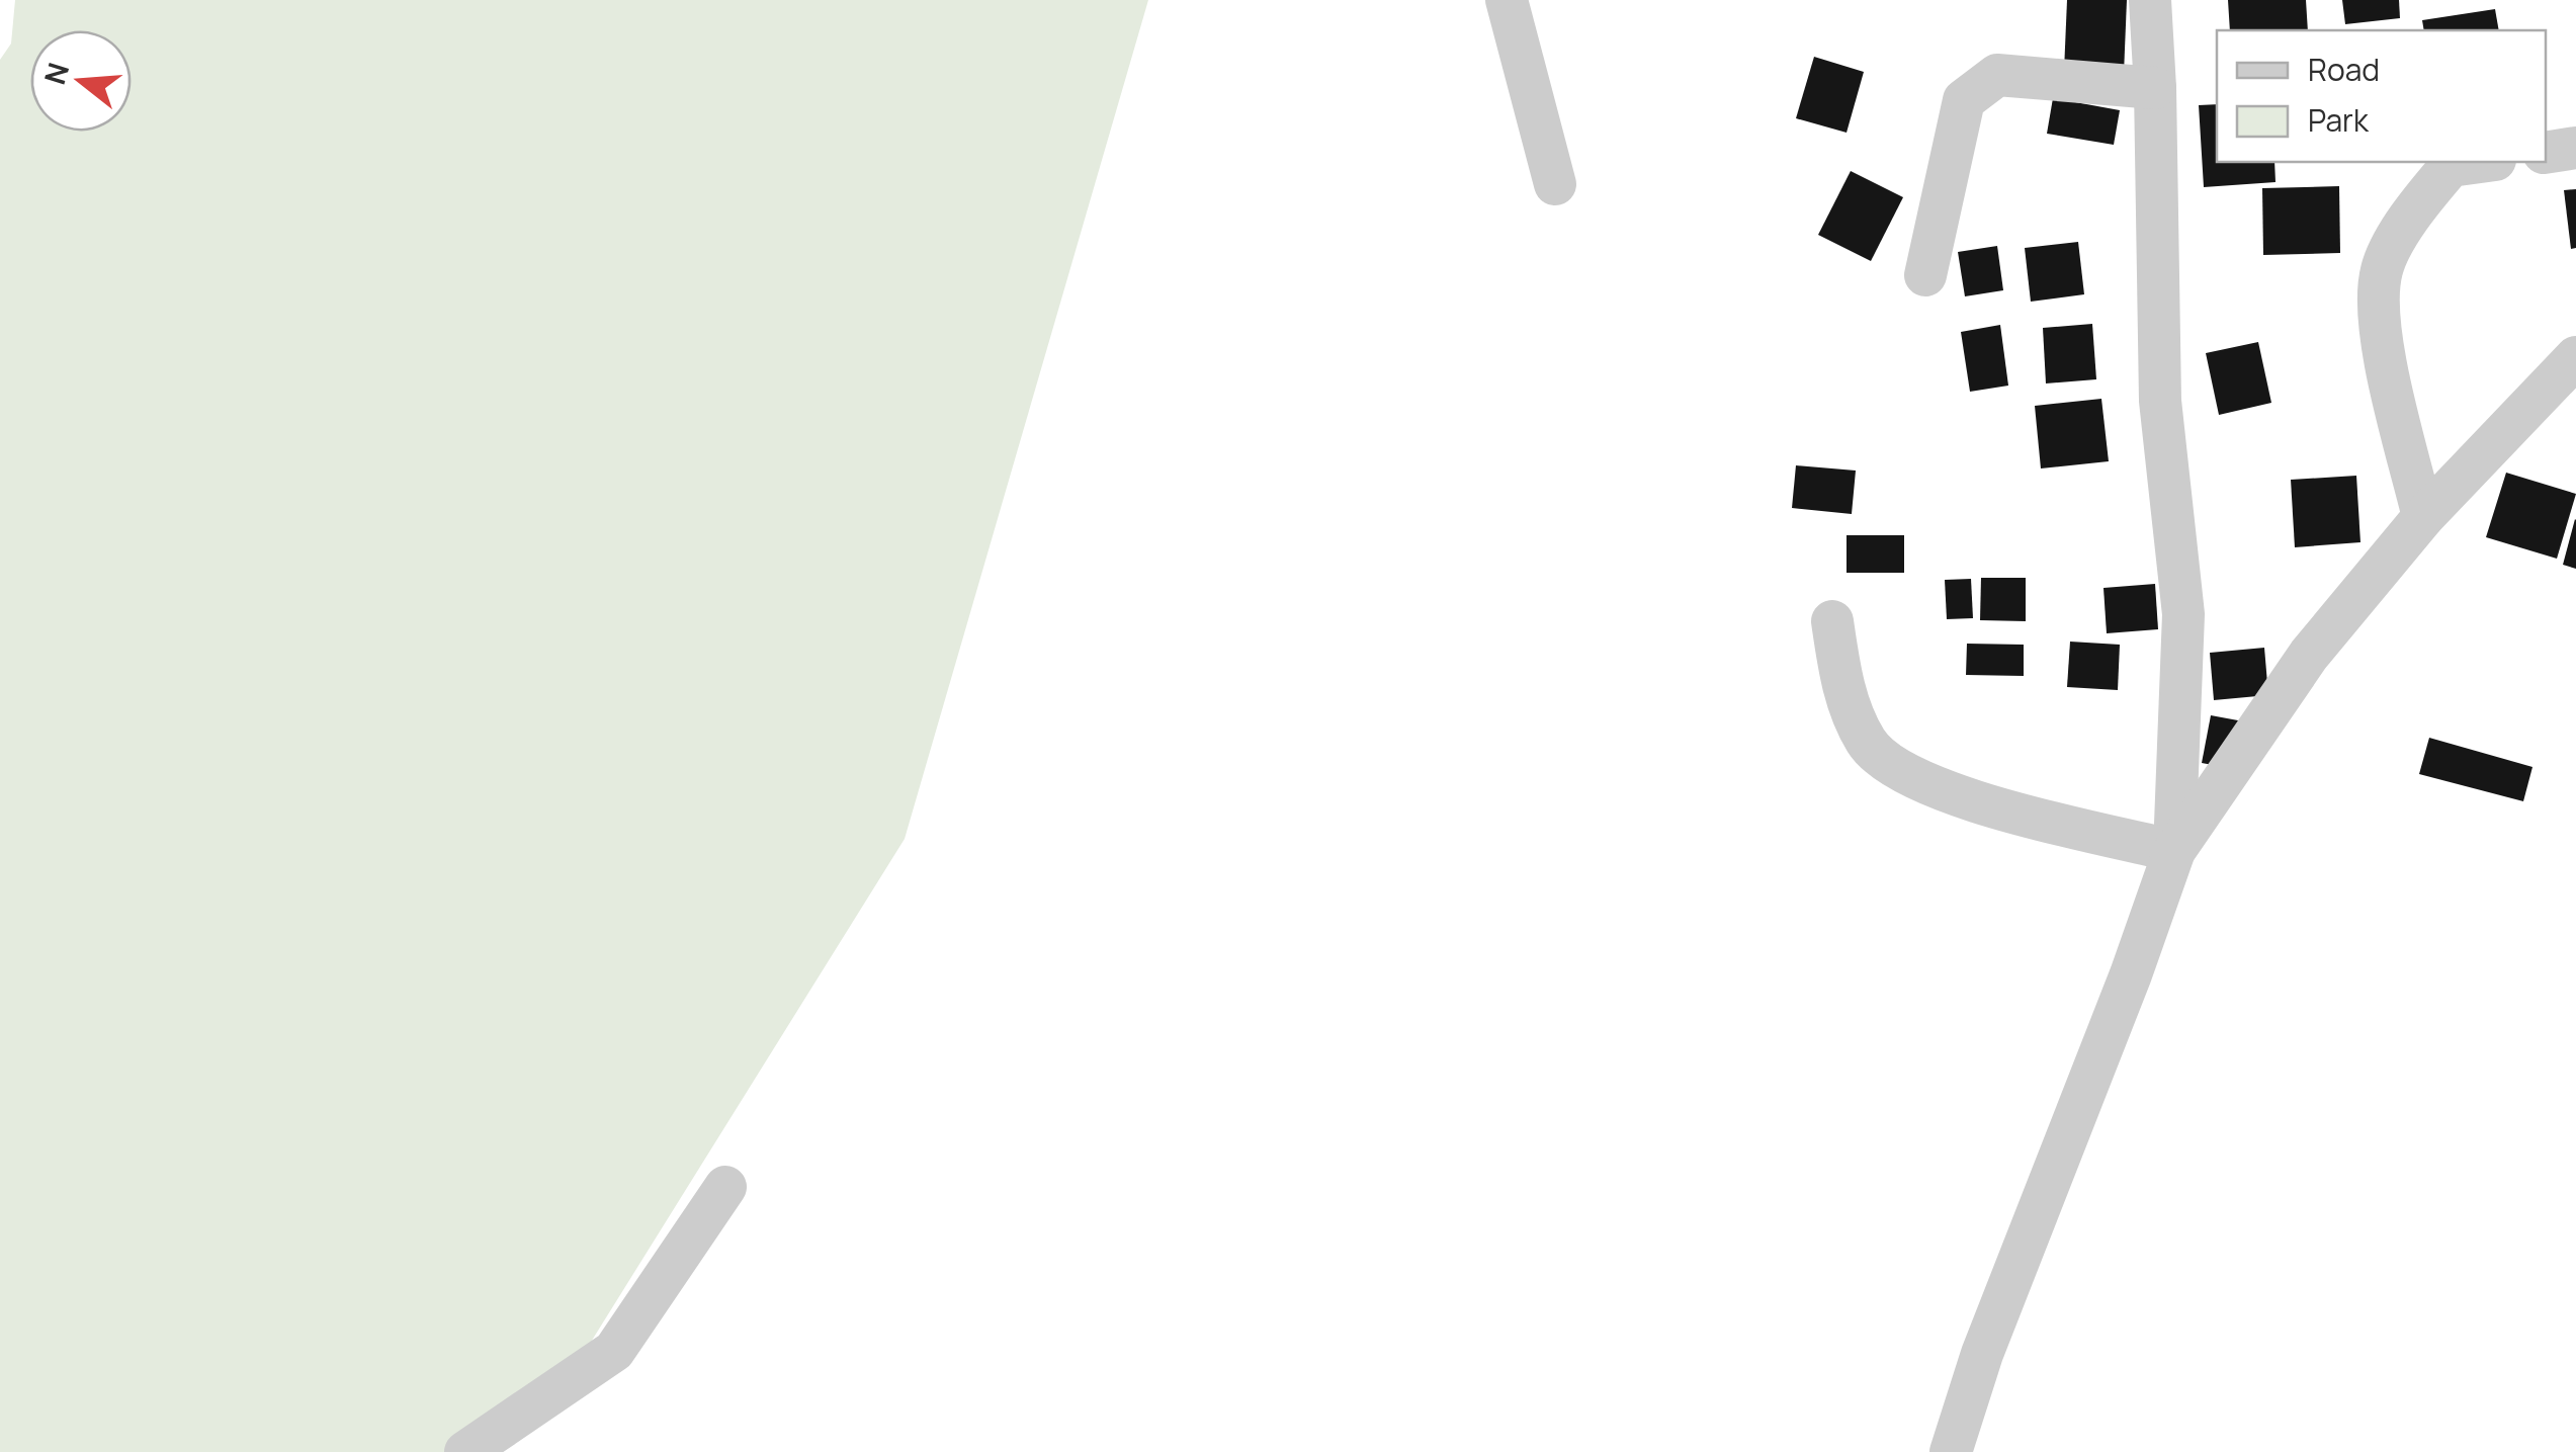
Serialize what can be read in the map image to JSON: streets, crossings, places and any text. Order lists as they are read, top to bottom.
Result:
{
  "legend": ["Road", "Park"],
  "north": "left"
}
